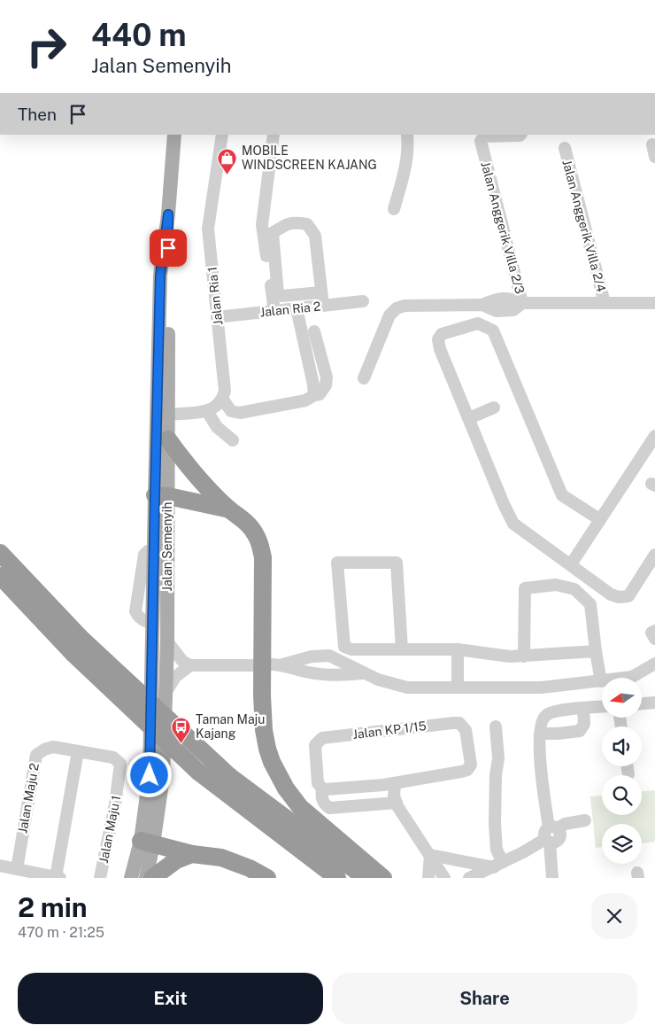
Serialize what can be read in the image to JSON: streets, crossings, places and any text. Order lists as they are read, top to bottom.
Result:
{
  "streets": {
    "main road": ["Jalan Semenyih"],
    "street": [
      "Jalan Anggerik Villa 2/4",
      "Jalan Anggerik Villa 2/3",
      "Jalan Ria 1",
      "Jalan Ria 2",
      "Jalan KP 1/15",
      "Jalan Maju 2",
      "Jalan Maju 1"
    ]
  },
  "crossings": [
    ["Jalan Ria 1", "Jalan Ria 2"],
    ["Jalan Maju 2", "Jalan Maju 1"]
  ],
  "places": {
    "shop": ["MOBILE WINDSCREEN KAJANG"],
    "bus stop": ["Taman Maju Kajang"]
  },
  "north": "left",
  "page": {
    "turn": ["440 m", "Jalan Semenyih"],
    "then": "Then",
    "heading": ["2 min", "470 m · 21:25"],
    "buttons": ["Exit", "Share"]
  }
}
